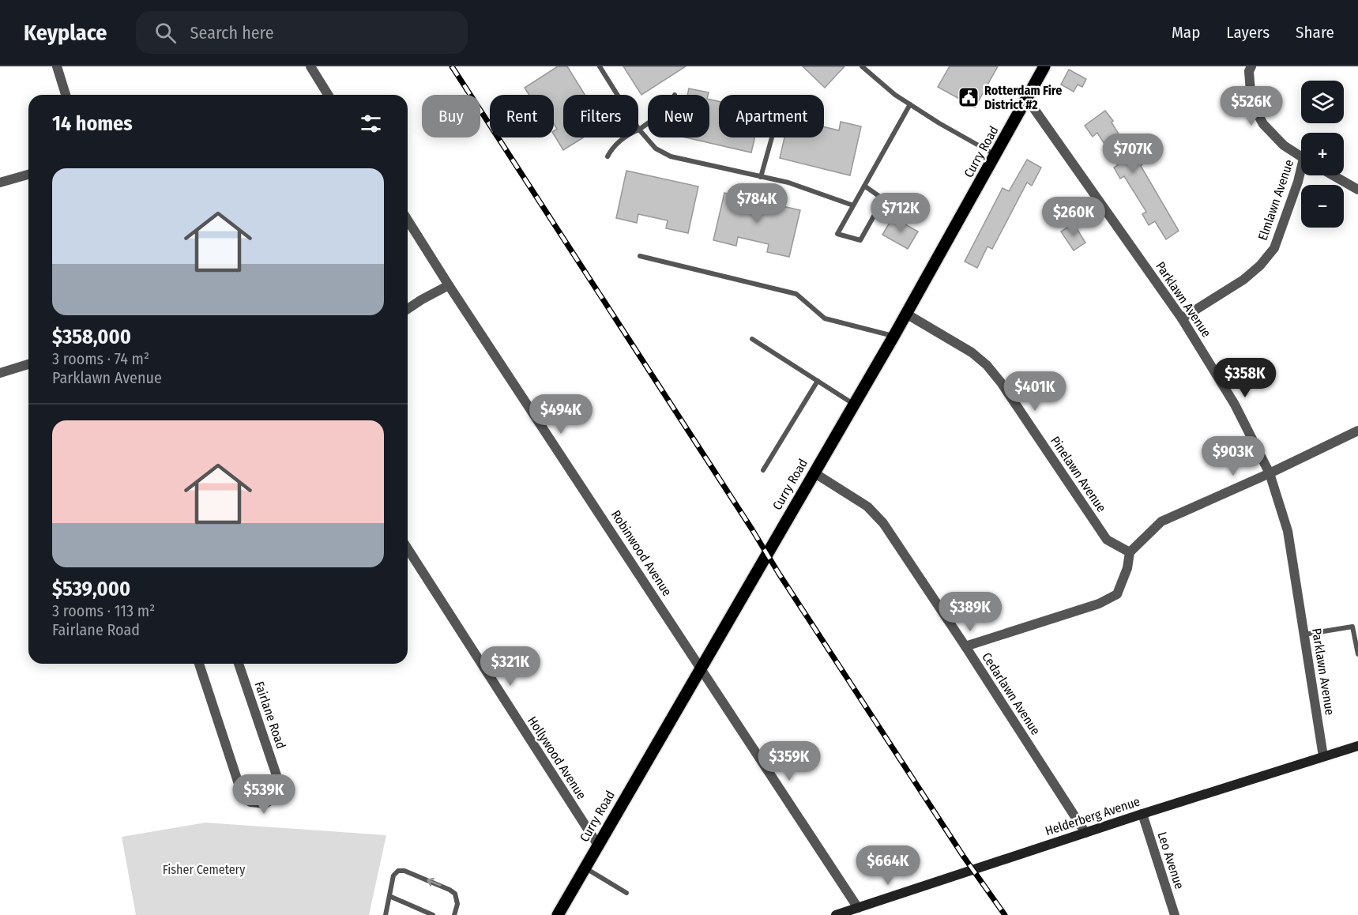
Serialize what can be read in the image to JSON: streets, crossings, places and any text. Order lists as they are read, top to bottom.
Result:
{
  "streets": {
    "main road": ["Curry Road"],
    "street": [
      "Elmlawn Avenue",
      "Parklawn Avenue",
      "Pinelawn Avenue",
      "Robinwood Avenue",
      "Cedarlawn Avenue",
      "Fairlane Road",
      "Hollywood Avenue",
      "Helderberg Avenue",
      "Leo Avenue"
    ]
  },
  "crossings": [
    ["Curry Road", "Parklawn Avenue"],
    ["Curry Road", "Pinelawn Avenue"],
    ["Curry Road", "Robinwood Avenue"],
    ["Curry Road", "Cedarlawn Avenue"],
    ["Curry Road", "Hollywood Avenue"],
    ["Elmlawn Avenue", "Parklawn Avenue"],
    ["Parklawn Avenue", "Helderberg Avenue"],
    ["Robinwood Avenue", "Helderberg Avenue"],
    ["Cedarlawn Avenue", "Helderberg Avenue"],
    ["Helderberg Avenue", "Leo Avenue"]
  ],
  "parks": ["Fisher Cemetery"],
  "places": {
    "public building": ["Rotterdam Fire District #2"]
  },
  "page": {
    "header": "Keyplace",
    "search": "Search here",
    "nav": ["Map", "Layers", "Share"],
    "map_buttons": ["+", "−"],
    "price": [
      "$526K",
      "$707K",
      "$784K",
      "$712K",
      "$260K",
      "$358K",
      "$401K",
      "$494K",
      "$903K",
      "$389K",
      "$321K",
      "$359K",
      "$539K",
      "$664K"
    ],
    "chip": [
      "Buy",
      "Rent",
      "Filters",
      "New",
      "Apartment"
    ],
    "heading": "14 homes",
    "list": [
      {
        "name": "$358,000",
        "note": "3 rooms · 74 m² · Parklawn Avenue"
      },
      {
        "name": "$539,000",
        "note": "3 rooms · 113 m² · Fairlane Road"
      }
    ]
  }
}
